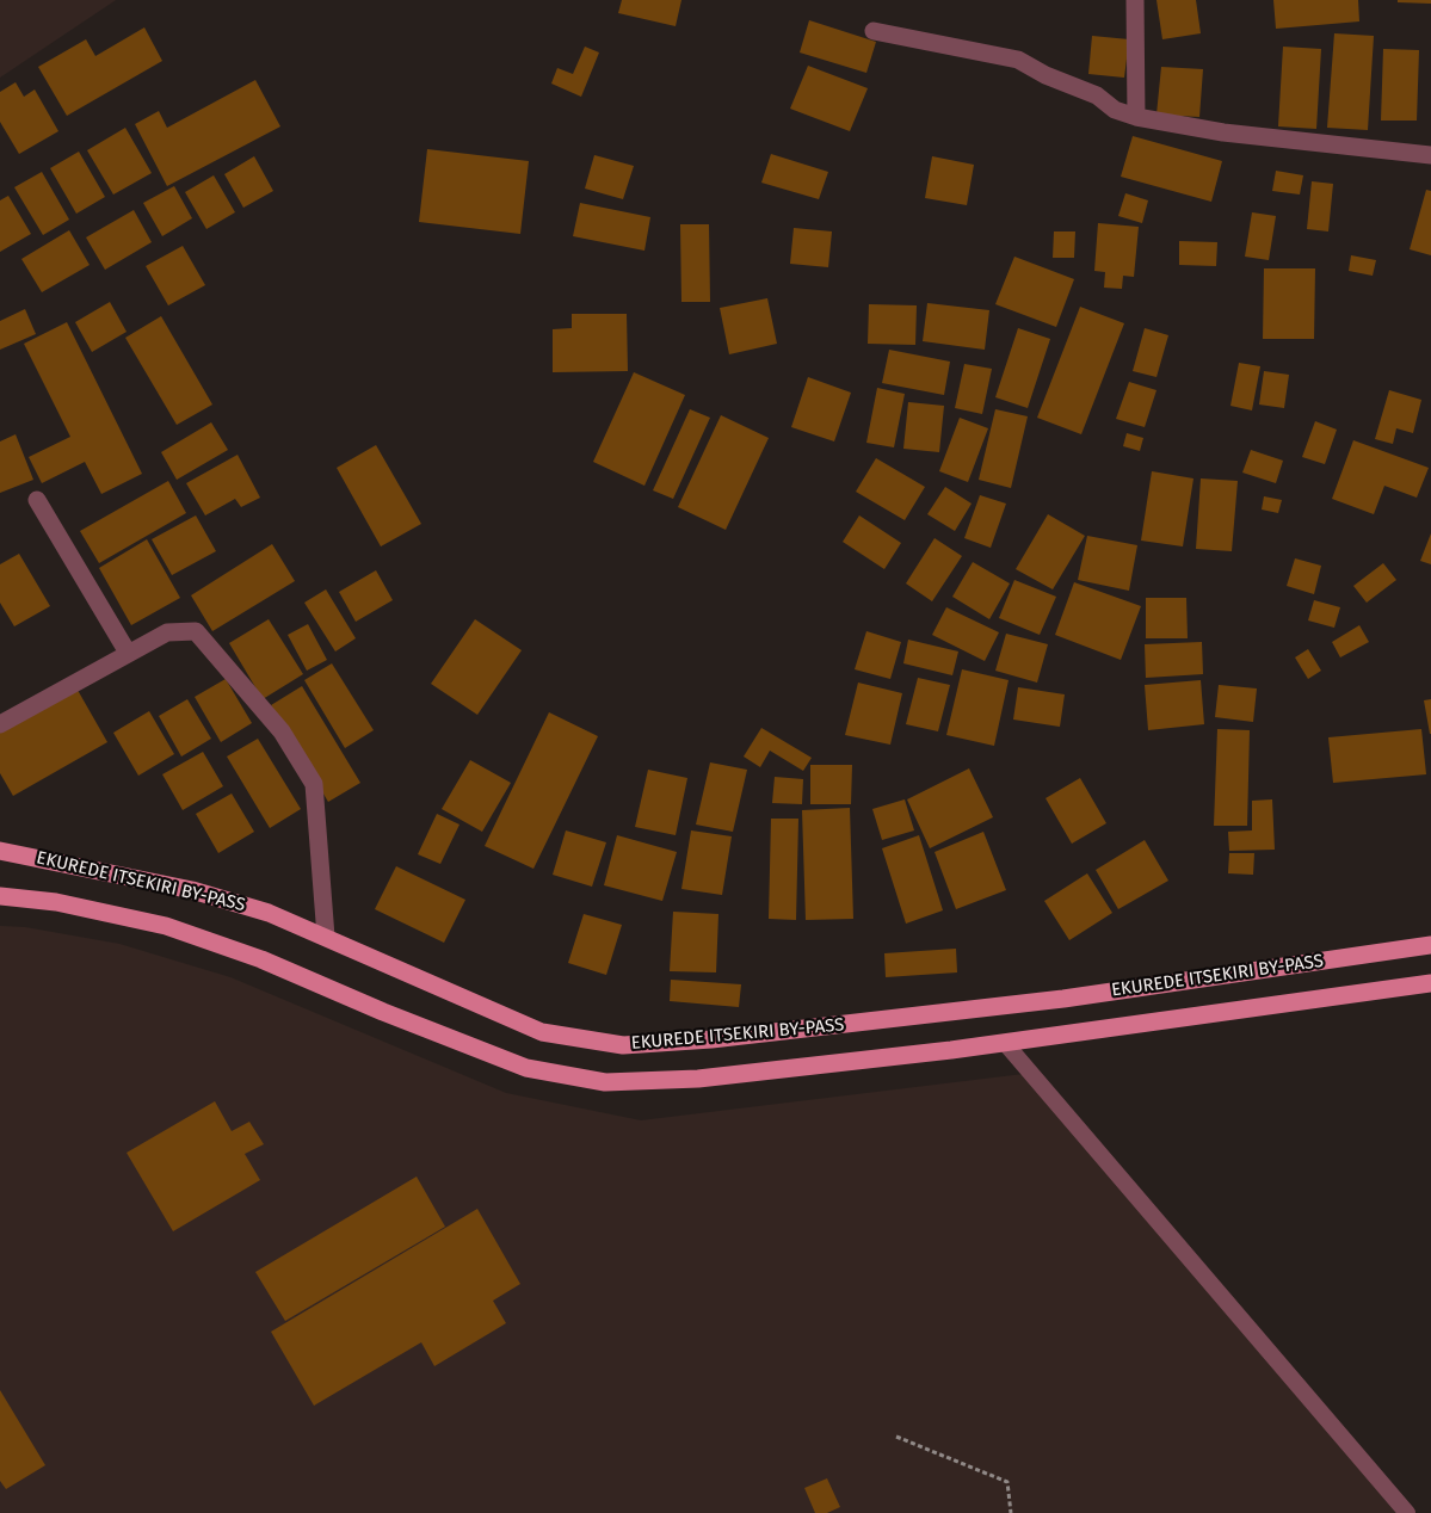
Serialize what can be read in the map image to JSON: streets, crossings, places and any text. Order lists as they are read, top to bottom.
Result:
{
  "streets": {
    "main road": ["EKUREDE ITSEKIRI BY-PASS"]
  }
}
